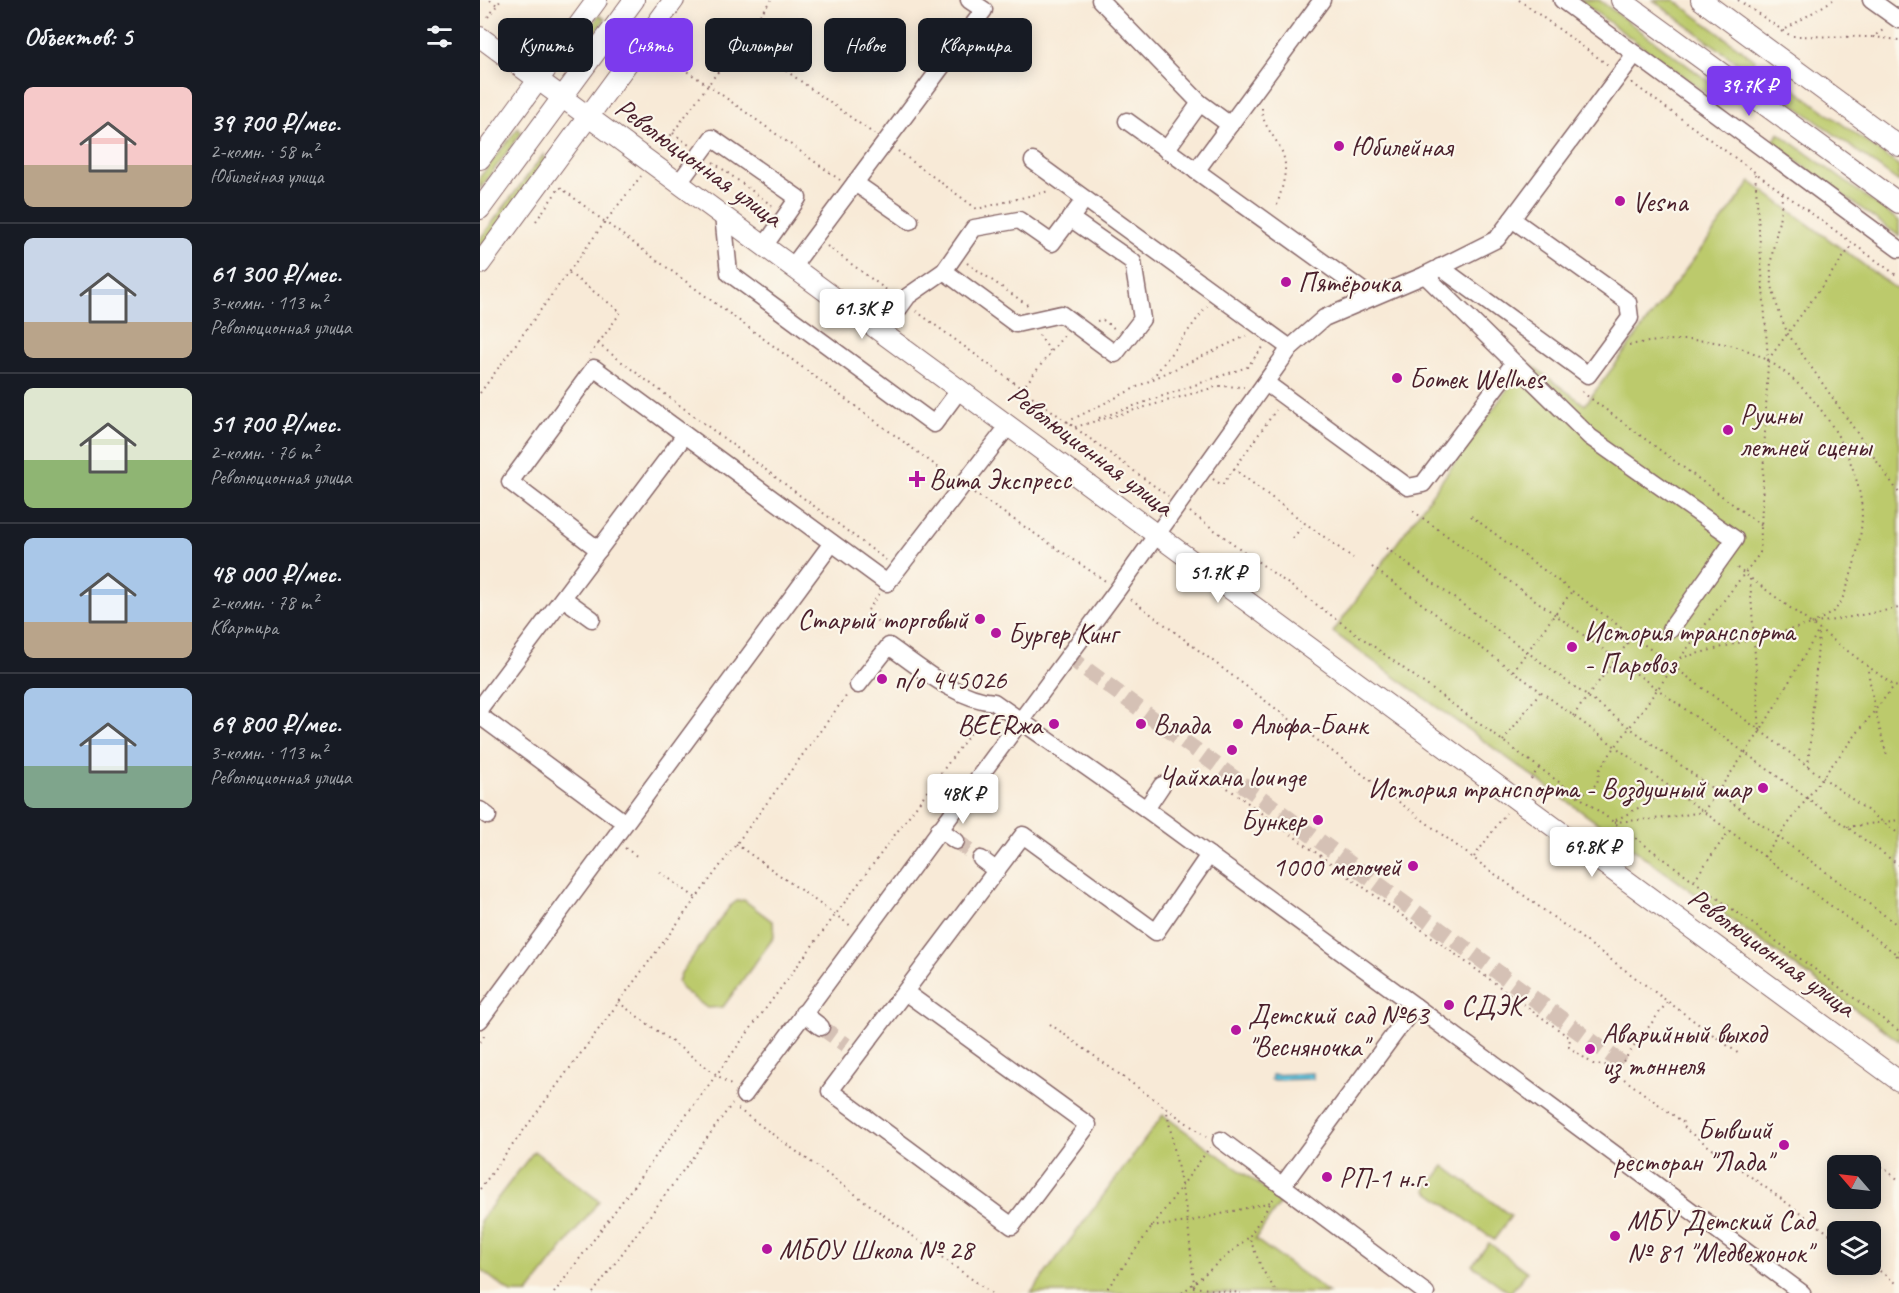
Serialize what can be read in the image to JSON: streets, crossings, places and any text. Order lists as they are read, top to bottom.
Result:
{
  "streets": {
    "main road": ["Революционная улица"]
  },
  "places": {
    "other": [
      "Юбилейная",
      "Vesna",
      "Пятёрочка",
      "Ботек Wellnes",
      "Руины летней сцены",
      "Старый торговый",
      "Бургер Кинг",
      "История транспорта - Паровоз",
      "п/о 445026",
      "BEERжа",
      "Влада",
      "Альфа-Банк",
      "Чайхана lounge",
      "История транспорта - Воздушный шар",
      "Бункер",
      "1000 мелочей",
      "СДЭК",
      "Детский сад №63 \"Весняночка\"",
      "Аварийный выход из тоннеля",
      "Бывший ресторан \"Лада\"",
      "РП-1 н.г.",
      "МБУ Детский Сад № 81 \"Медвежонок\"",
      "МБОУ Школа № 28"
    ],
    "health": ["Вита Экспресс"]
  },
  "north": "top left",
  "page": {
    "heading": "Объектов: 5",
    "chip": [
      "Купить",
      "Снять",
      "Фильтры",
      "Новое",
      "Квартира"
    ],
    "price": [
      "39.7K ₽",
      "61.3K ₽",
      "51.7K ₽",
      "48K ₽",
      "69.8K ₽"
    ],
    "list": [
      {
        "name": "39 700 ₽/мес.",
        "note": "2-комн. · 58 m² · Юбилейная улица"
      },
      {
        "name": "61 300 ₽/мес.",
        "note": "3-комн. · 113 m² · Революционная улица"
      },
      {
        "name": "51 700 ₽/мес.",
        "note": "2-комн. · 76 m² · Революционная улица"
      },
      {
        "name": "48 000 ₽/мес.",
        "note": "2-комн. · 78 m² · Квартира"
      },
      {
        "name": "69 800 ₽/мес.",
        "note": "3-комн. · 113 m² · Революционная улица"
      }
    ]
  }
}
